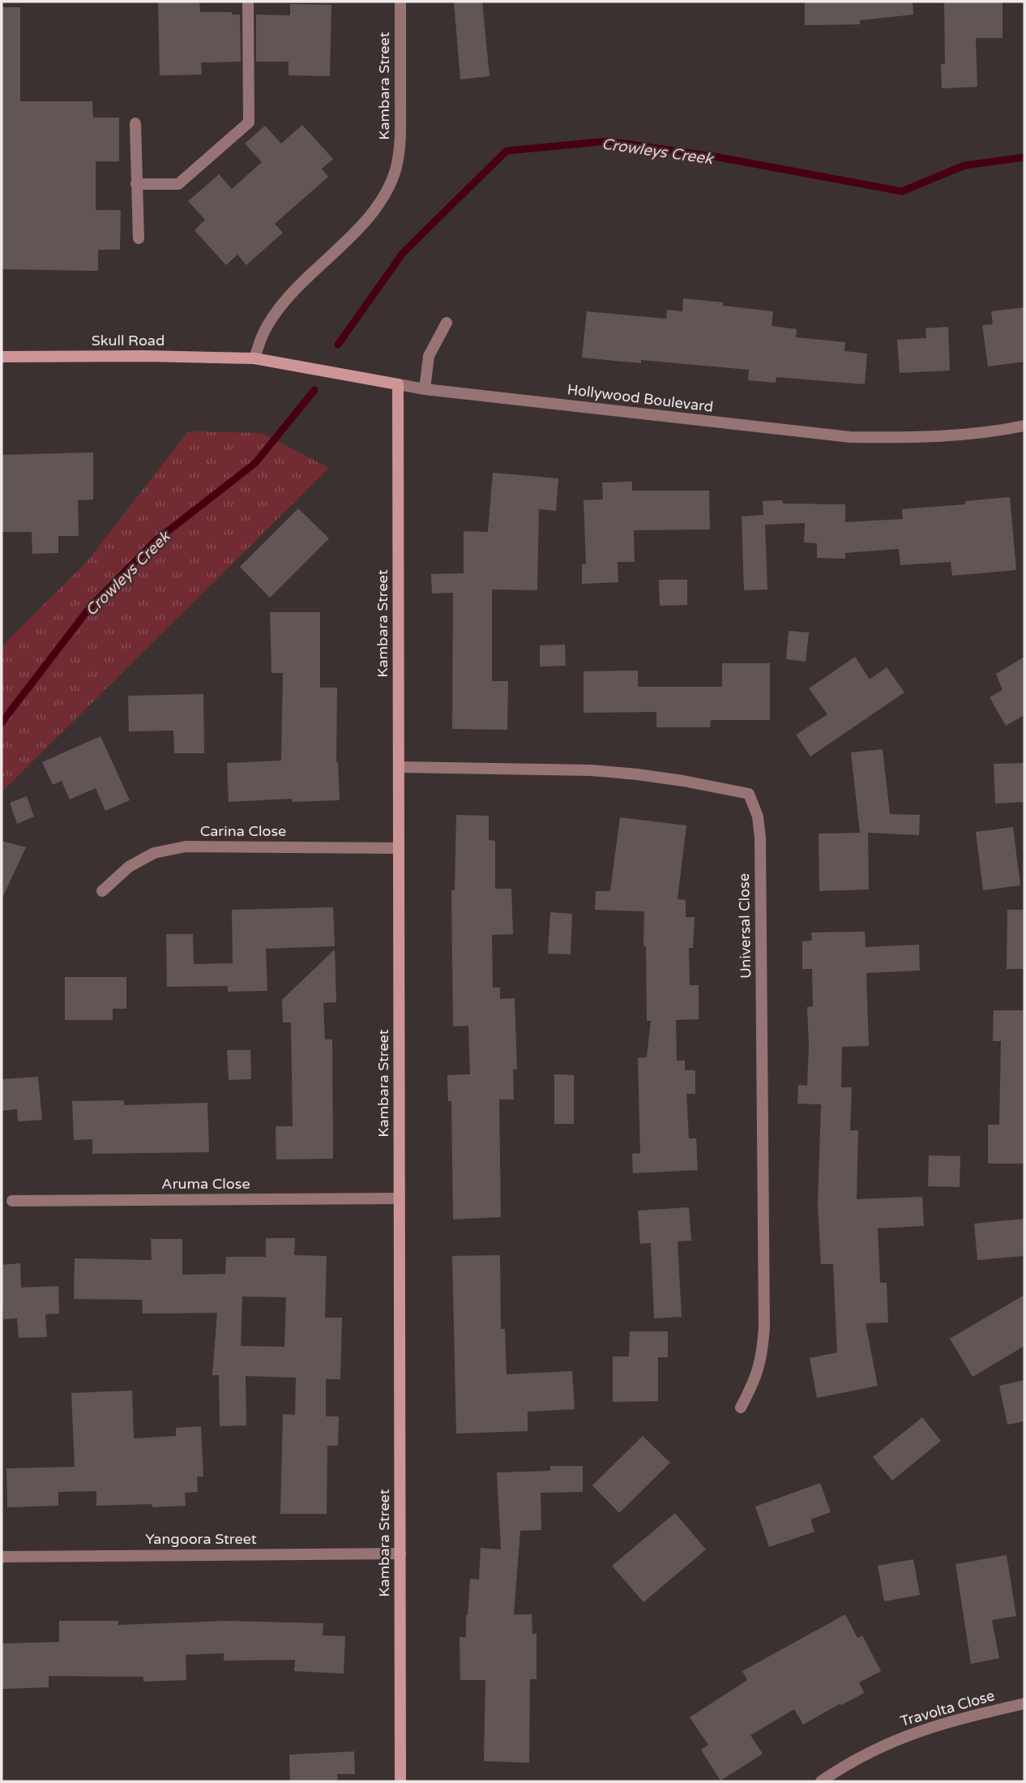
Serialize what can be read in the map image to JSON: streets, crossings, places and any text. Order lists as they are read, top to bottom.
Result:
{
  "streets": {
    "street": [
      "Kambara Street",
      "Skull Road",
      "Hollywood Boulevard",
      "Carina Close",
      "Universal Close",
      "Aruma Close",
      "Yangoora Street",
      "Travolta Close"
    ]
  },
  "crossings": [
    ["Kambara Street", "Skull Road"],
    ["Kambara Street", "Hollywood Boulevard"],
    ["Kambara Street", "Carina Close"],
    ["Kambara Street", "Universal Close"],
    ["Kambara Street", "Aruma Close"],
    ["Kambara Street", "Yangoora Street"],
    ["Skull Road", "Hollywood Boulevard"]
  ],
  "water": ["Crowleys Creek"]
}
